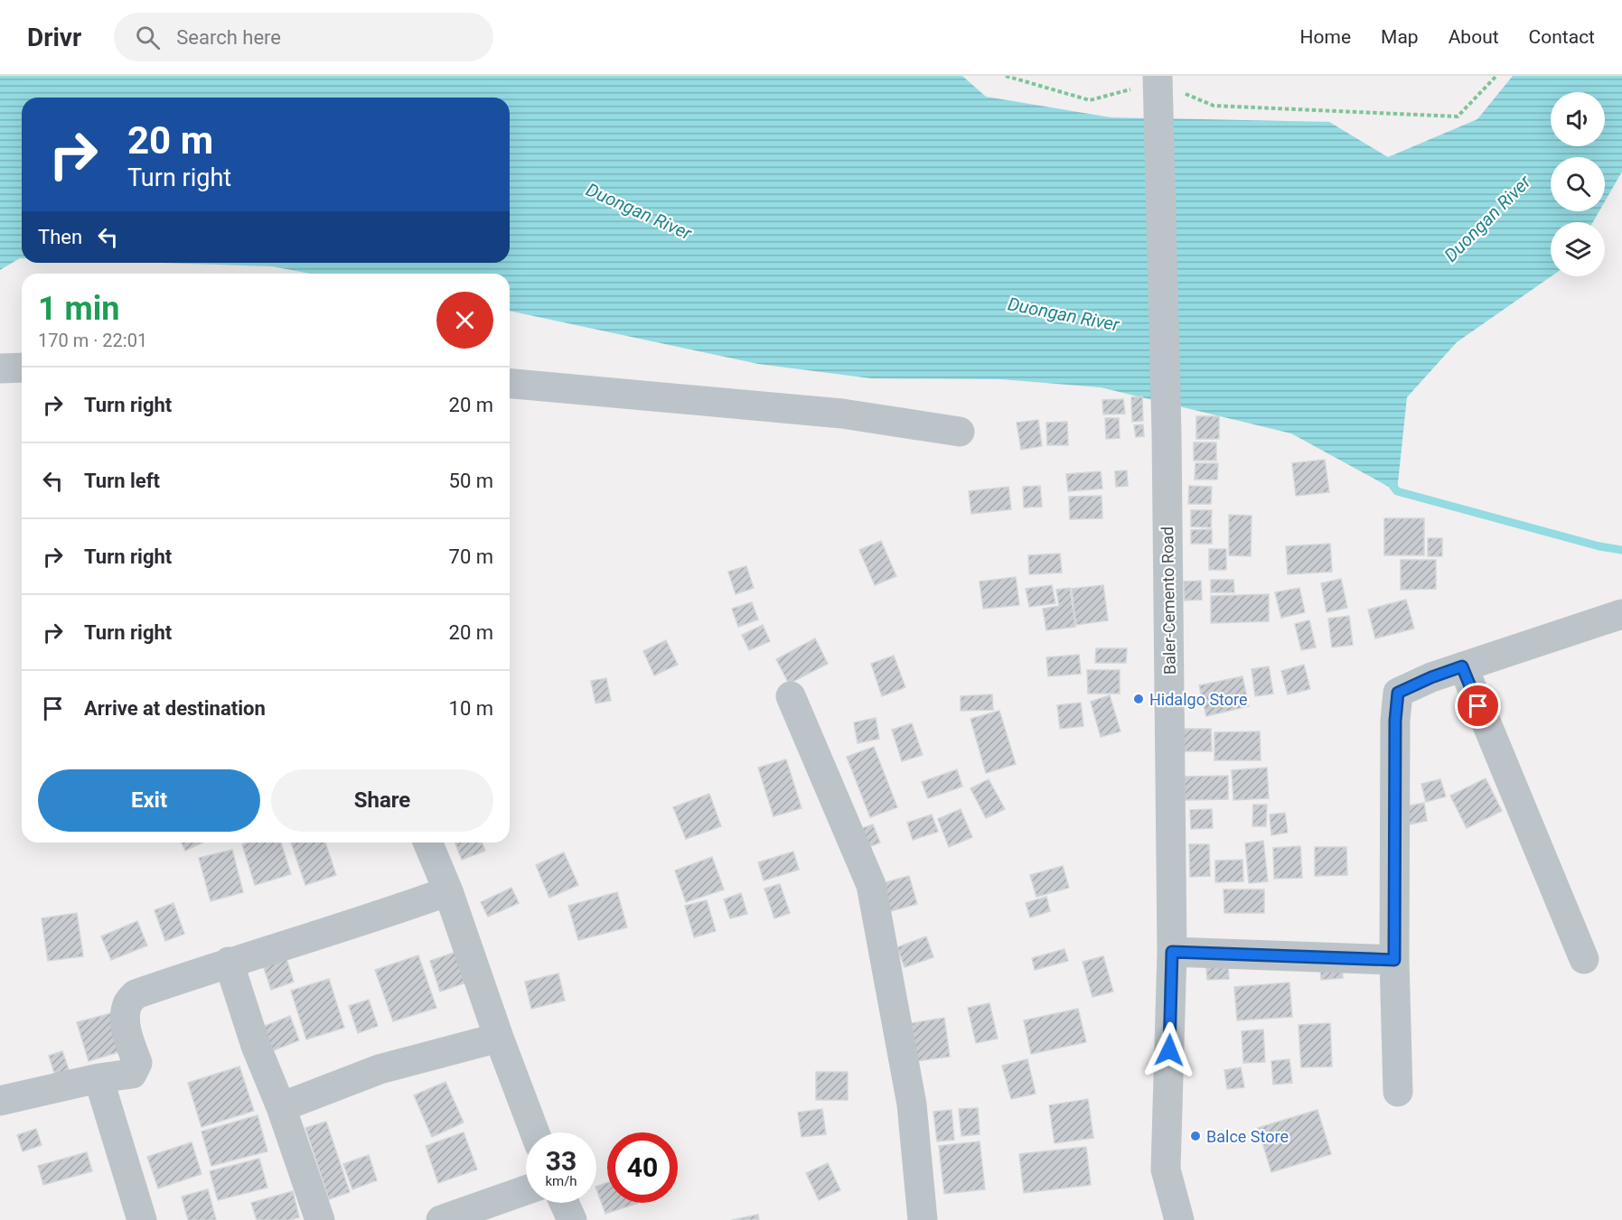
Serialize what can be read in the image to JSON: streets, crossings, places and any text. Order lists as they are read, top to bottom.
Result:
{
  "streets": {
    "street": ["Baler-Cemento Road"]
  },
  "water": ["Duongan River"],
  "places": ["Hidalgo Store", "Balce Store"],
  "page": {
    "header": "Drivr",
    "search": "Search here",
    "nav": [
      "Home",
      "Map",
      "About",
      "Contact"
    ],
    "turn": ["20 m", "Turn right"],
    "then": "Then",
    "heading": ["1 min", "170 m · 22:01"],
    "list": [
      {
        "name": "Turn right",
        "value": "20 m"
      },
      {
        "name": "Turn left",
        "value": "50 m"
      },
      {
        "name": "Turn right",
        "value": "70 m"
      },
      {
        "name": "Turn right",
        "value": "20 m"
      },
      {
        "name": "Arrive at destination",
        "value": "10 m"
      }
    ],
    "buttons": ["Exit", "Share"],
    "speed": "33 km/h",
    "limit": "40"
  }
}
